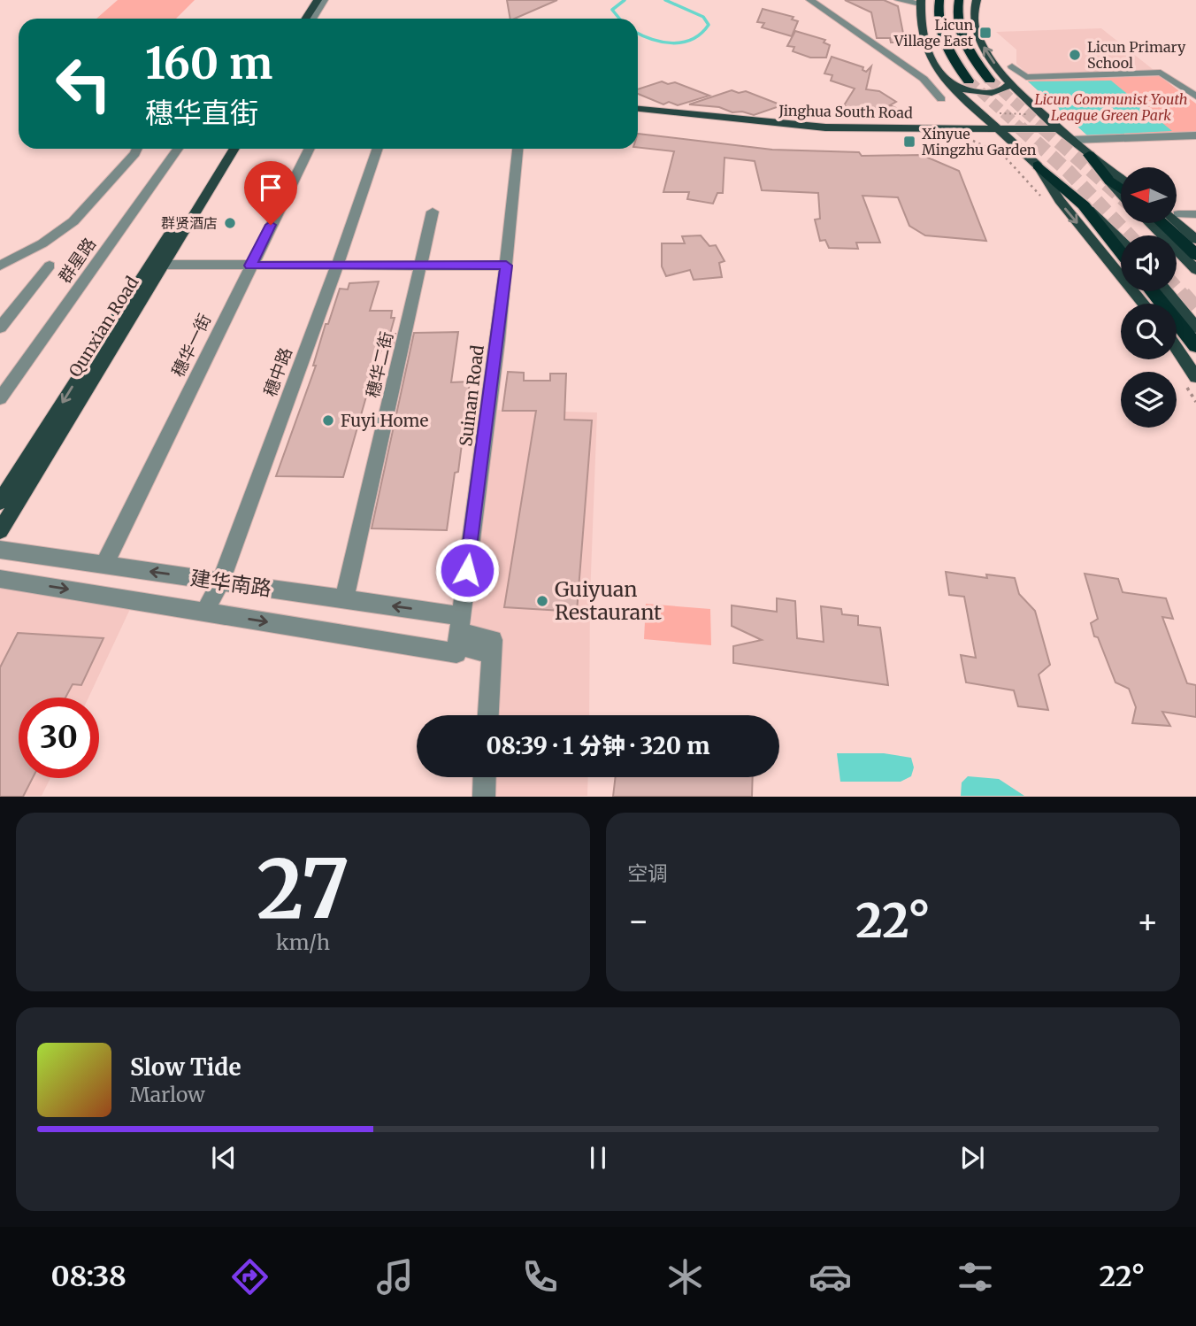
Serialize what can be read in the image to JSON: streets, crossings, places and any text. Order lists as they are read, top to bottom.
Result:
{
  "streets": {
    "main road": ["Jinghua South Road", "Qunxian Road"],
    "street": [
      "群星路",
      "穗华一街",
      "穗华二街",
      "穗中路",
      "Suinan Road",
      "建华南路"
    ]
  },
  "crossings": [
    ["穗华一街", "建华南路"],
    ["穗华二街", "建华南路"],
    ["穗中路", "建华南路"],
    ["Suinan Road", "建华南路"]
  ],
  "parks": ["Licun Communist Youth League Green Park"],
  "places": {
    "transit": ["Licun Village East", "Xinyue Mingzhu Garden"],
    "other": [
      "Licun Primary School",
      "群贤酒店",
      "Fuyi Home",
      "Guiyuan Restaurant"
    ]
  },
  "north": "left",
  "page": {
    "turn": ["160 m", "穗华直街"],
    "limit": "30",
    "trip": "08:39 · 1 分钟 · 320 m",
    "tile": [
      ["27", "km/h"],
      "空调"
    ],
    "heat": ["−", "22°", "+"],
    "song": ["Slow Tide", "Marlow"],
    "tabs": ["08:38", "22°"]
  }
}
